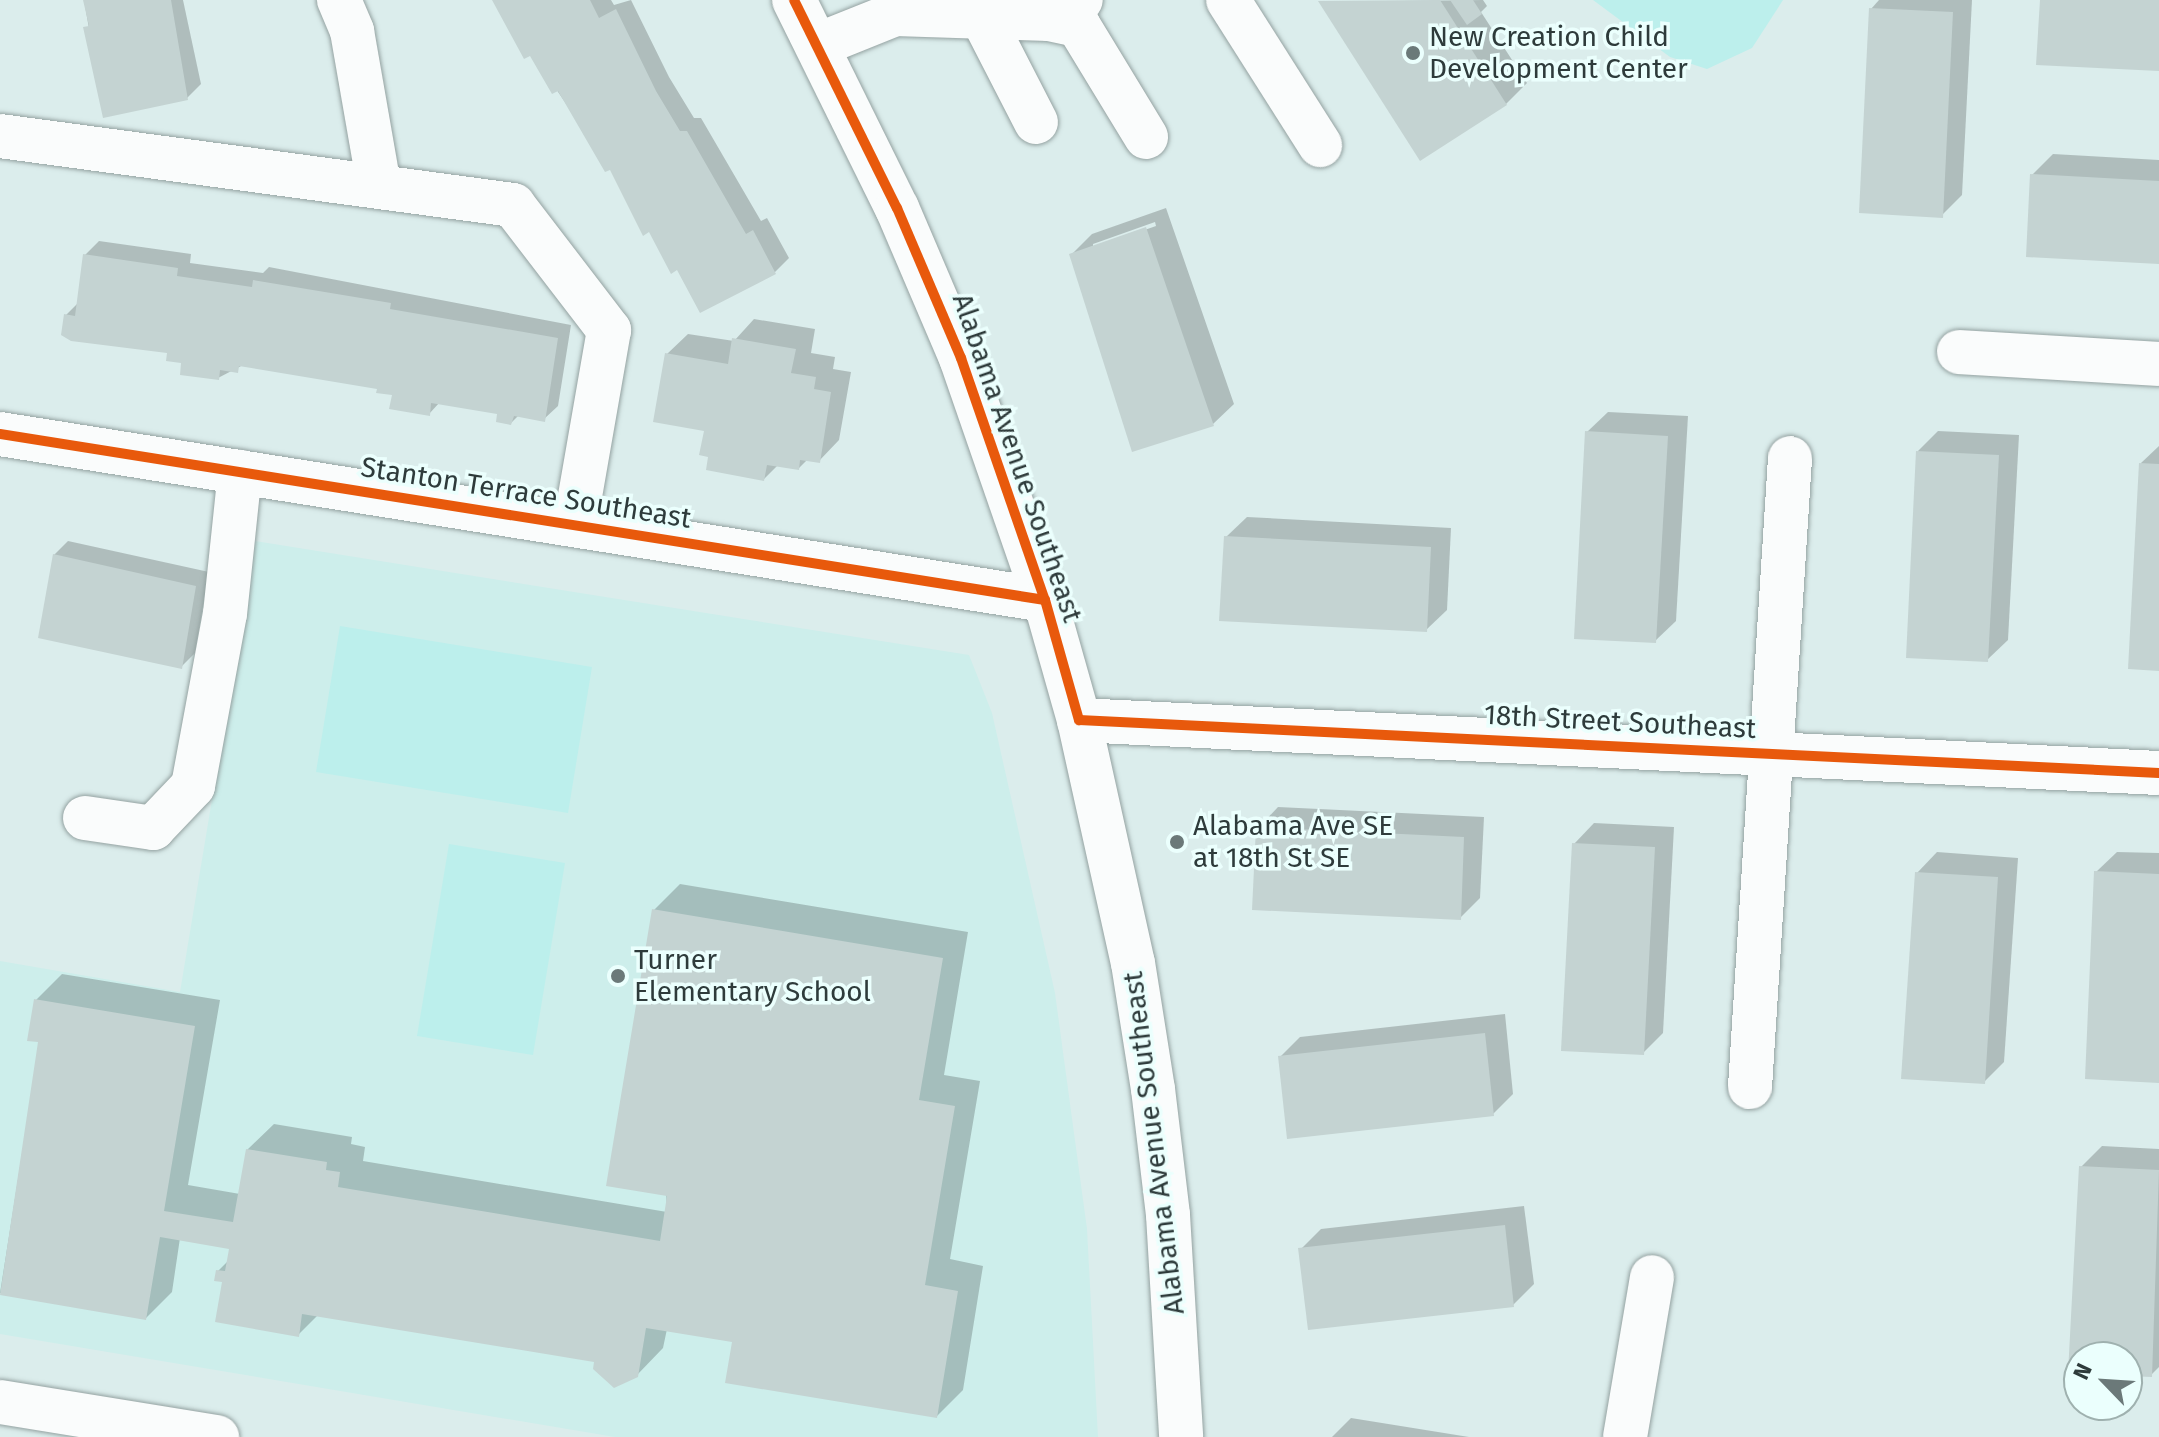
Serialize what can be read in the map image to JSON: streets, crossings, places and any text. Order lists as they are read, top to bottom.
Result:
{
  "streets": {
    "street": ["Alabama Avenue Southeast", "Stanton Terrace Southeast", "18th Street Southeast"]
  },
  "crossings": [
    ["Alabama Avenue Southeast", "Stanton Terrace Southeast"],
    ["Alabama Avenue Southeast", "18th Street Southeast"]
  ],
  "places": ["New Creation Child Development Center", "Alabama Ave SE at 18th St SE", "Turner Elementary School"],
  "north": "top left"
}
